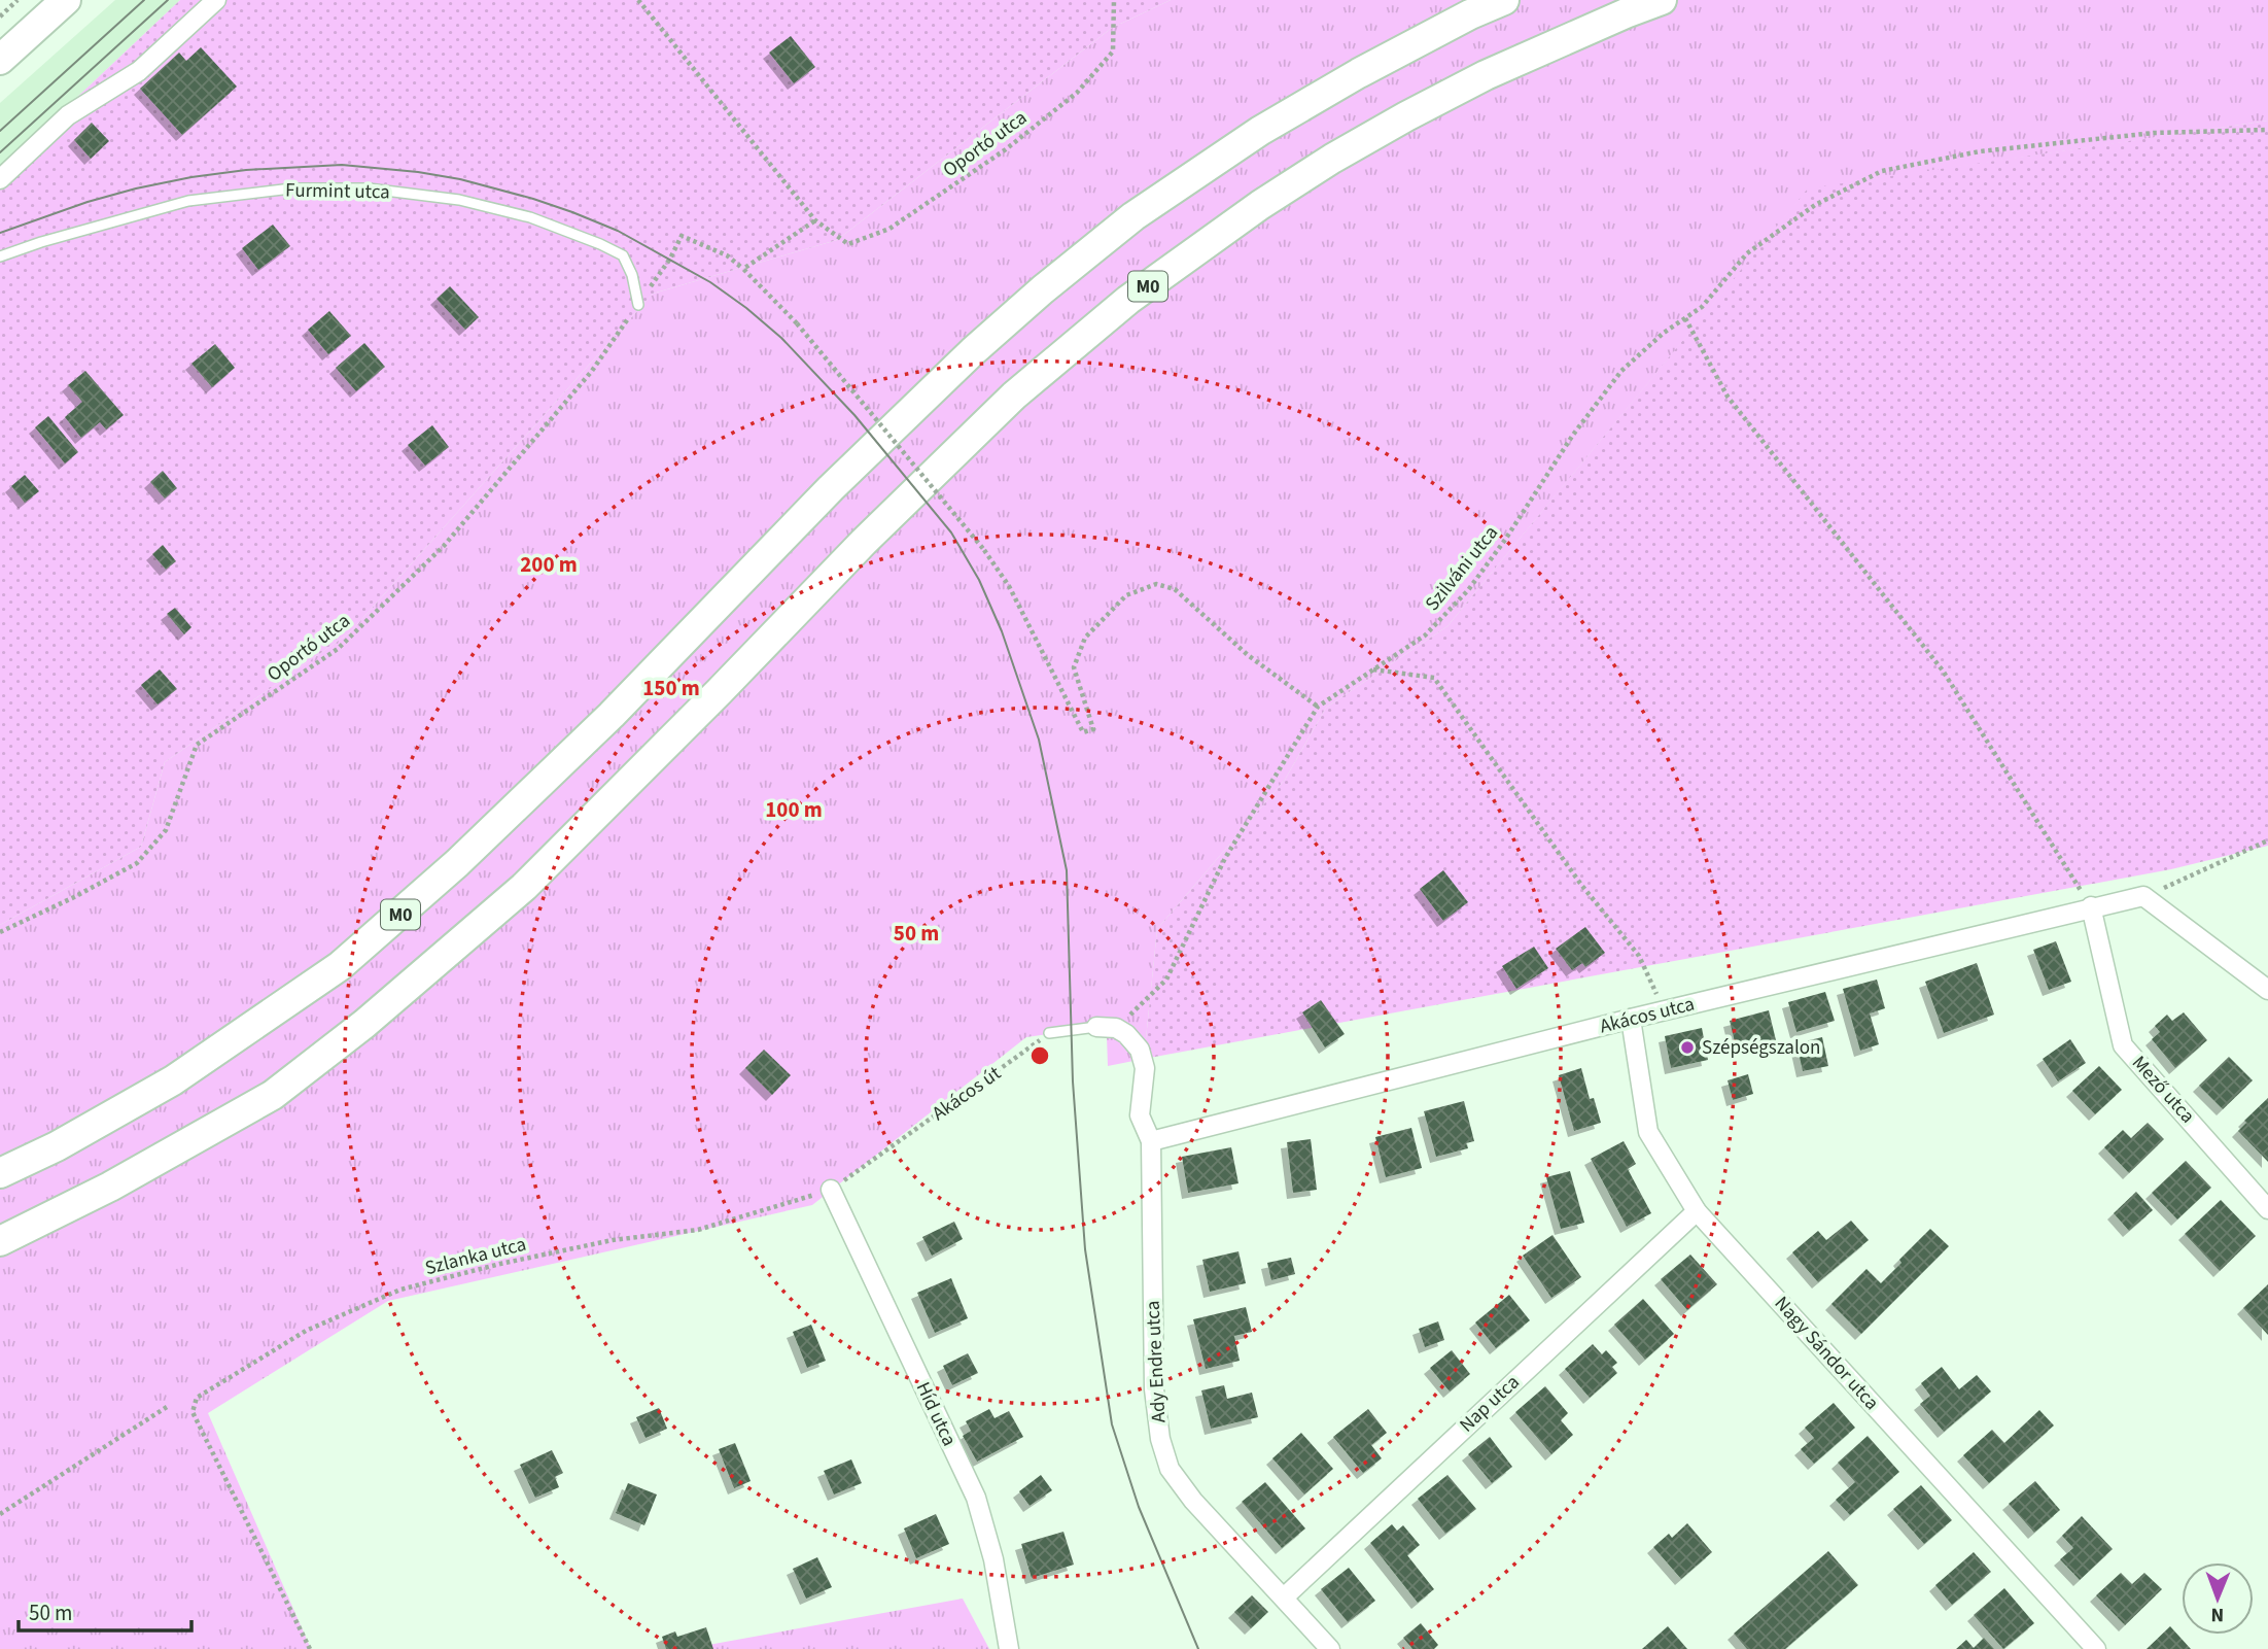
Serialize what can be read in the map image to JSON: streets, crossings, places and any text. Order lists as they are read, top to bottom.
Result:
{
  "streets": {
    "main road": ["M0"],
    "street": [
      "Akácos utca",
      "Mező utca",
      "Nagy Sándor utca",
      "Ady Endre utca",
      "Nap utca",
      "Híd utca"
    ],
    "lane": ["Furmint utca"],
    "path": [
      "Oportó utca",
      "Szilváni utca",
      "Akácos út",
      "Szlanka utca"
    ]
  },
  "crossings": [
    ["Oportó utca", "Furmint utca"],
    ["Akácos utca", "Mező utca"],
    ["Akácos utca", "Nagy Sándor utca"],
    ["Akácos utca", "Ady Endre utca"],
    ["Akácos út", "Szlanka utca"],
    ["Akácos út", "Híd utca"],
    ["Szlanka utca", "Híd utca"],
    ["Nagy Sándor utca", "Nap utca"],
    ["Ady Endre utca", "Nap utca"]
  ],
  "places": ["Szépségszalon"],
  "scale_bar": "50 m",
  "north": "bottom",
  "rings": [
    "200 m",
    "150 m",
    "100 m",
    "50 m"
  ]
}
